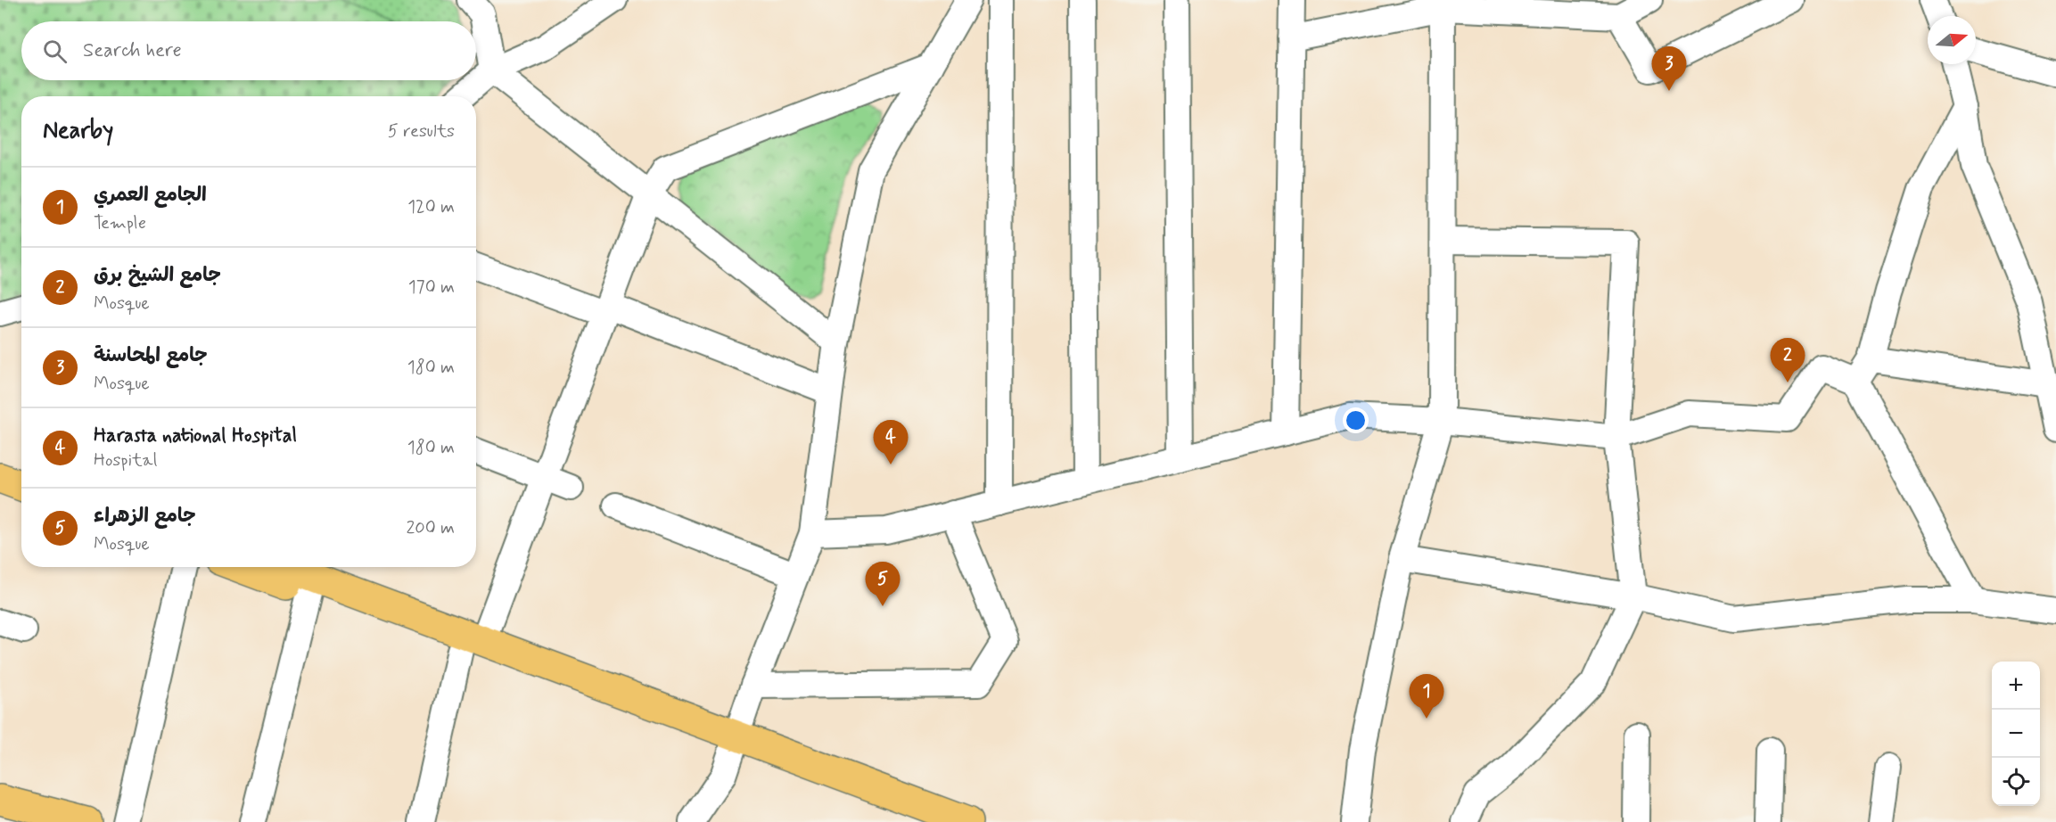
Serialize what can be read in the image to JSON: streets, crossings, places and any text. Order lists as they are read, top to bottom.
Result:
{
  "north": "right",
  "page": {
    "search": "Search here",
    "pins": [
      "3",
      "2",
      "4",
      "5",
      "1"
    ],
    "heading": ["Nearby", "5 results"],
    "list": [
      {
        "mark": "1",
        "name": "الجامع العمري",
        "note": "Temple",
        "value": "120 m"
      },
      {
        "mark": "2",
        "name": "جامع الشيخ برق",
        "note": "Mosque",
        "value": "170 m"
      },
      {
        "mark": "3",
        "name": "جامع المحاسنة",
        "note": "Mosque",
        "value": "180 m"
      },
      {
        "mark": "4",
        "name": "Harasta national Hospital",
        "note": "Hospital",
        "value": "180 m"
      },
      {
        "mark": "5",
        "name": "جامع الزهراء",
        "note": "Mosque",
        "value": "200 m"
      }
    ],
    "map_buttons": ["+", "−"]
  }
}
